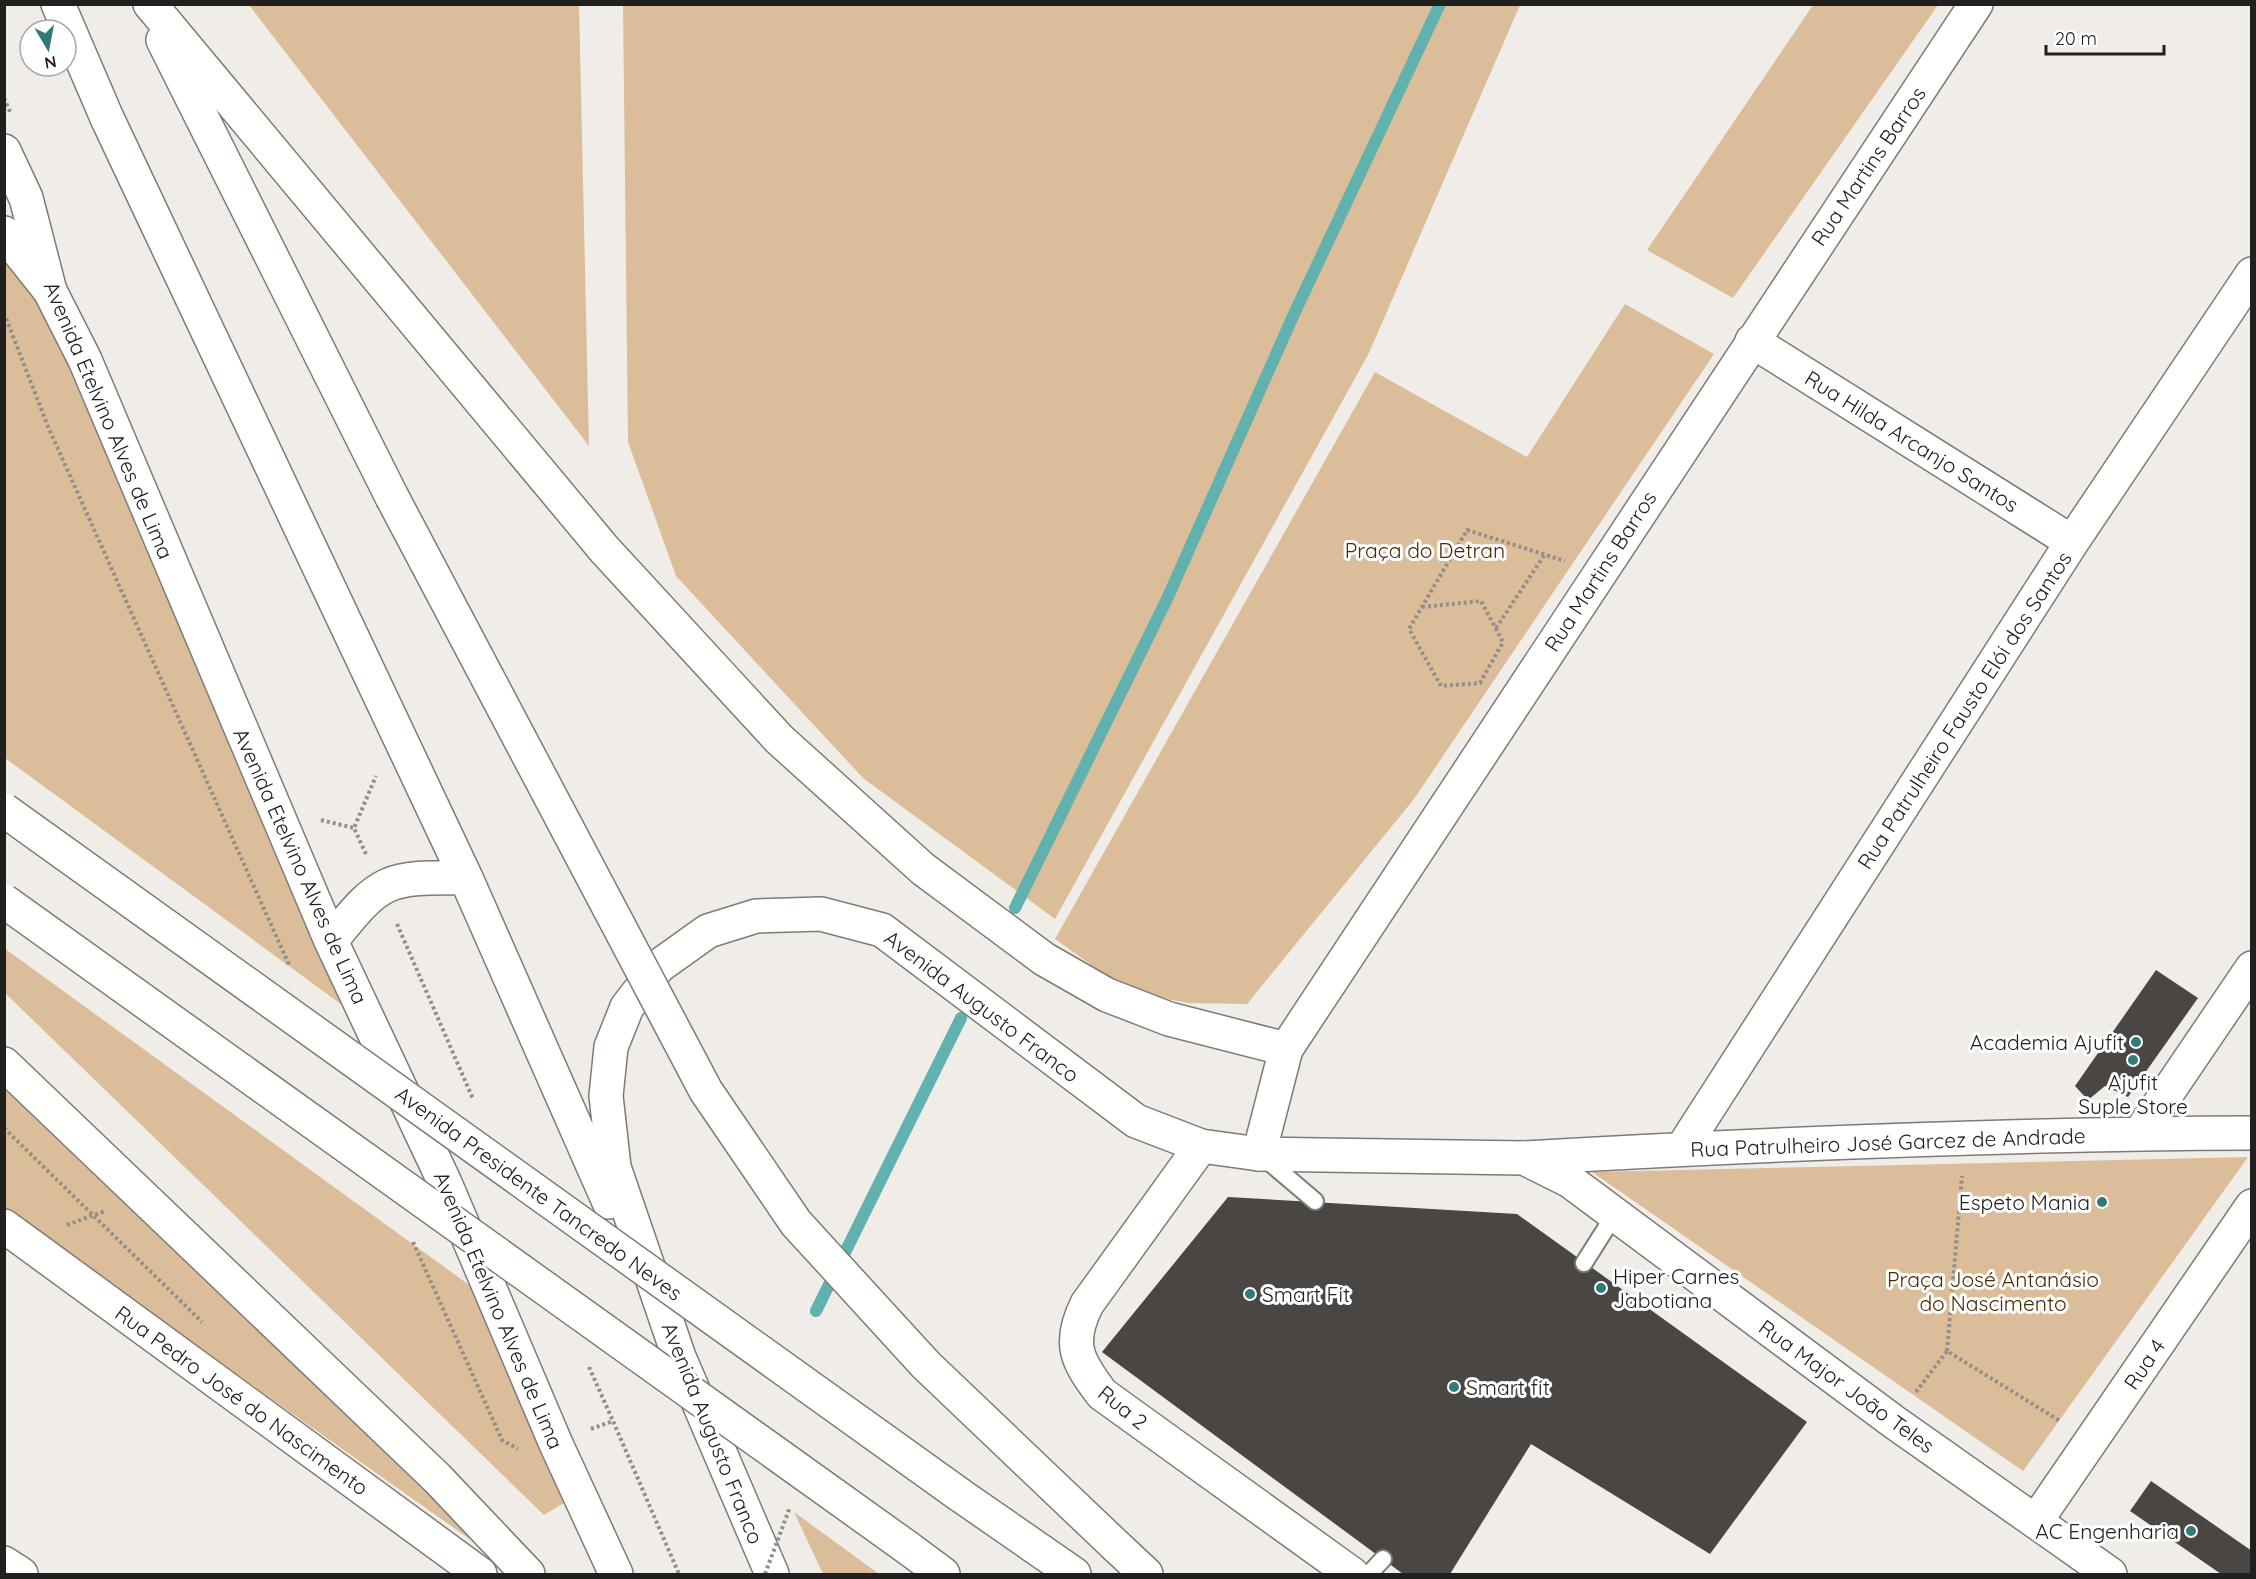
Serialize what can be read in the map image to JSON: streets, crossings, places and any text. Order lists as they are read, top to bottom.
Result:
{
  "streets": {
    "main road": [
      "Rua Martins Barros",
      "Avenida Etelvino Alves de Lima",
      "Rua Hilda Arcanjo Santos",
      "Rua Patrulheiro Fausto Elói dos Santos",
      "Avenida Augusto Franco",
      "Rua Patrulheiro José Garcez de Andrade",
      "Avenida Presidente Tancredo Neves",
      "Rua 4",
      "Rua Major João Teles",
      "Rua Pedro José do Nascimento",
      "Rua 2"
    ]
  },
  "crossings": [
    ["Rua Martins Barros", "Rua Hilda Arcanjo Santos"],
    ["Rua Martins Barros", "Avenida Augusto Franco"],
    ["Rua Hilda Arcanjo Santos", "Rua Patrulheiro Fausto Elói dos Santos"],
    ["Rua Patrulheiro Fausto Elói dos Santos", "Rua Patrulheiro José Garcez de Andrade"],
    ["Avenida Augusto Franco", "Rua Patrulheiro José Garcez de Andrade"],
    ["Avenida Augusto Franco", "Rua Major João Teles"],
    ["Avenida Augusto Franco", "Rua 2"],
    ["Rua Patrulheiro José Garcez de Andrade", "Rua Major João Teles"],
    ["Rua 4", "Rua Major João Teles"]
  ],
  "parks": ["Praça do Detran", "Praça José Antanásio do Nascimento"],
  "places": [
    "Academia Ajufit",
    "Ajufit Suple Store",
    "Espeto Mania",
    "Hiper Carnes Jabotiana",
    "Smart Fit",
    "Smart fit",
    "AC Engenharia"
  ],
  "scale_bar": "20 m",
  "north": "bottom"
}
